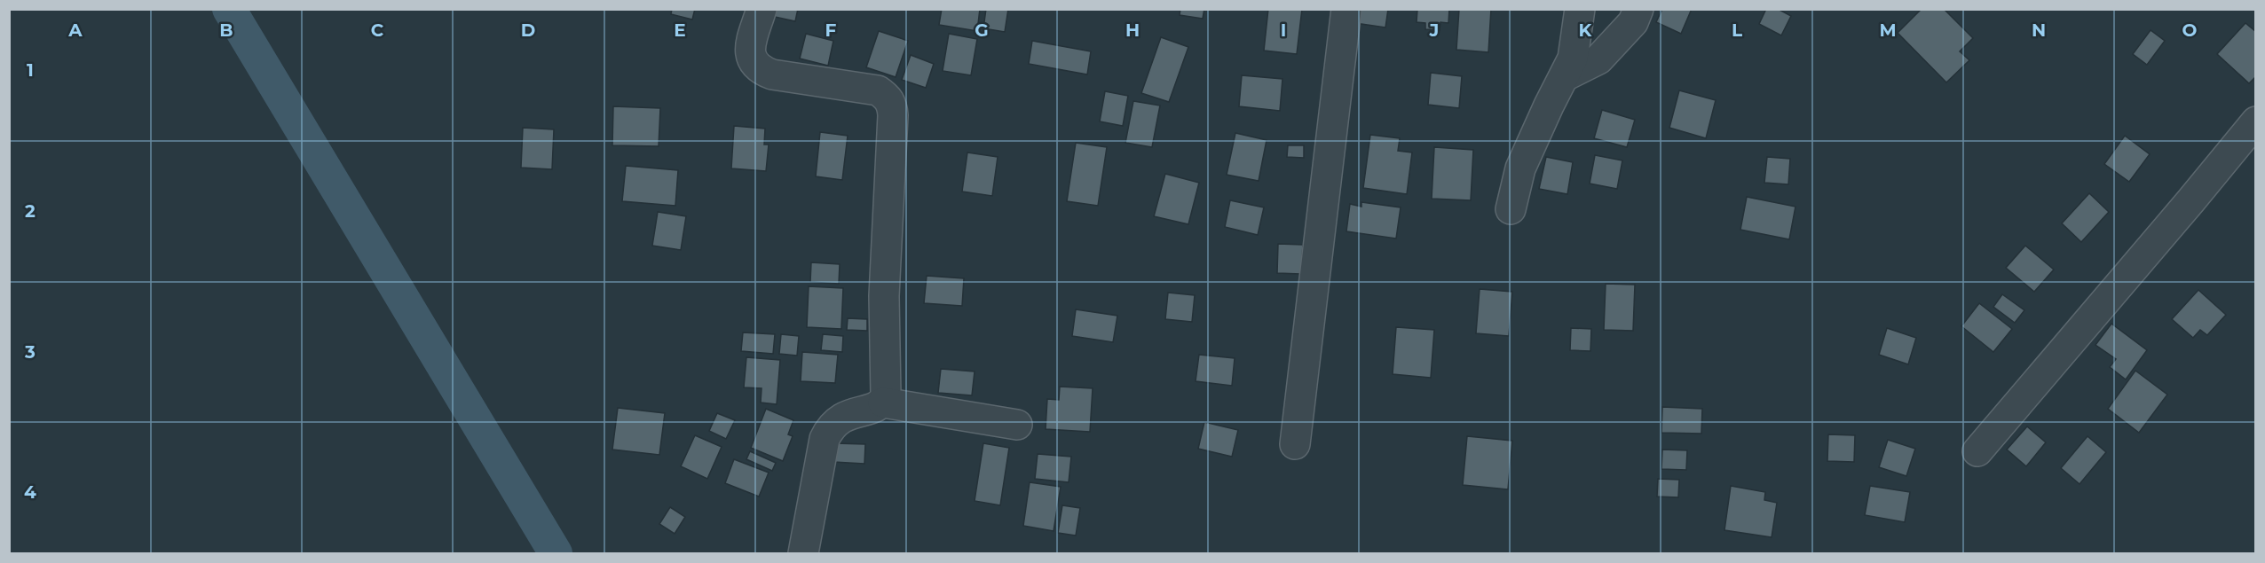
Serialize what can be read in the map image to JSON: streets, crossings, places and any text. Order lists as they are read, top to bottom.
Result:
{
  "grid": {
    "columns": [
      "A",
      "B",
      "C",
      "D",
      "E",
      "F",
      "G",
      "H",
      "I",
      "J",
      "K",
      "L",
      "M",
      "N",
      "O"
    ],
    "rows": [
      "1",
      "2",
      "3",
      "4"
    ]
  }
}
